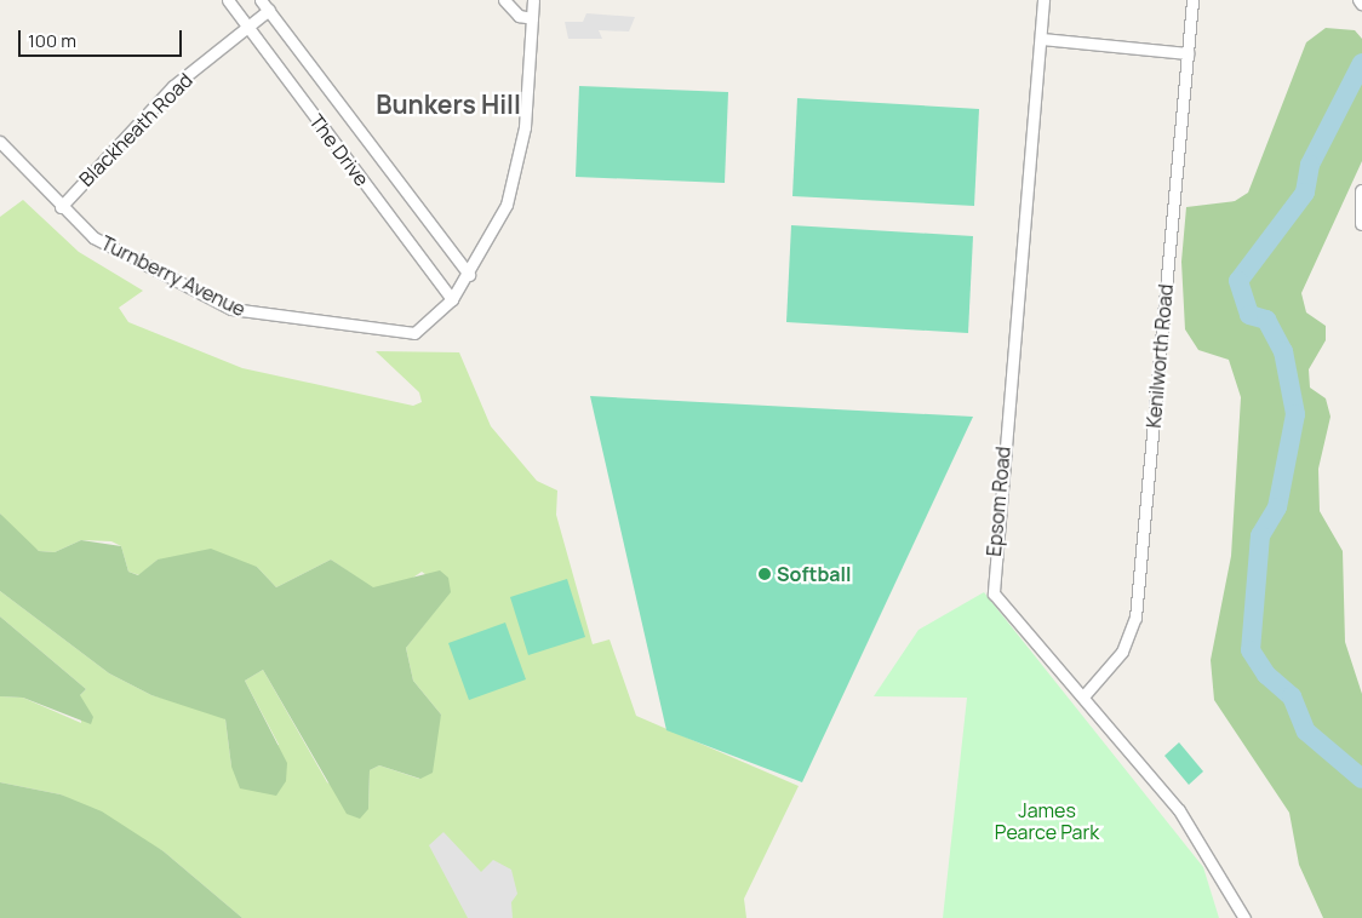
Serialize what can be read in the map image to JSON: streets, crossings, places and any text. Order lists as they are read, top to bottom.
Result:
{
  "streets": {
    "street": [
      "Blackheath Road",
      "The Drive",
      "Turnberry Avenue",
      "Kenilworth Road",
      "Epsom Road"
    ]
  },
  "crossings": [
    ["Blackheath Road", "The Drive"],
    ["Blackheath Road", "Turnberry Avenue"],
    ["The Drive", "Turnberry Avenue"],
    ["Kenilworth Road", "Epsom Road"]
  ],
  "districts": ["Bunkers Hill"],
  "parks": ["James Pearce Park"],
  "places": ["Softball"],
  "scale_bar": "100 m"
}
